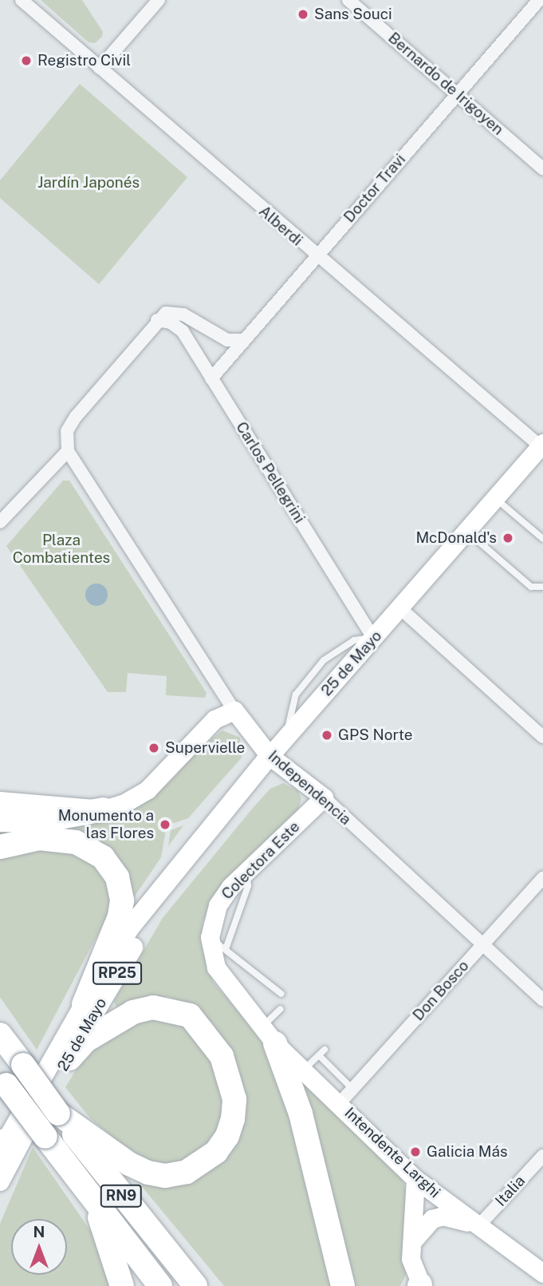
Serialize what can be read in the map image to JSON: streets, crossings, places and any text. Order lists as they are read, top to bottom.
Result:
{
  "streets": {
    "highway": ["RN9"],
    "main road": [
      "25 de Mayo",
      "Independencia",
      "Colectora Este",
      "RP25",
      "Intendente Larghi"
    ],
    "street": [
      "Bernardo de Irigoyen",
      "Doctor Travi",
      "Alberdi",
      "Carlos Pellegrini",
      "Don Bosco",
      "Italia"
    ]
  },
  "crossings": [
    ["Bernardo de Irigoyen", "Doctor Travi"],
    ["Doctor Travi", "Alberdi"],
    ["Doctor Travi", "Carlos Pellegrini"],
    ["Alberdi", "25 de Mayo"],
    ["Carlos Pellegrini", "25 de Mayo"],
    ["25 de Mayo", "Independencia"],
    ["Independencia", "Colectora Este"],
    ["Independencia", "Don Bosco"],
    ["Colectora Este", "Intendente Larghi"],
    ["Don Bosco", "Intendente Larghi"],
    ["Intendente Larghi", "Italia"]
  ],
  "parks": ["Jardín Japonés", "Plaza Combatientes"],
  "places": [
    "Sans Souci",
    "Registro Civil",
    "McDonald's",
    "GPS Norte",
    "Supervielle",
    "Monumento a las Flores",
    "Galicia Más"
  ],
  "north": "top"
}
